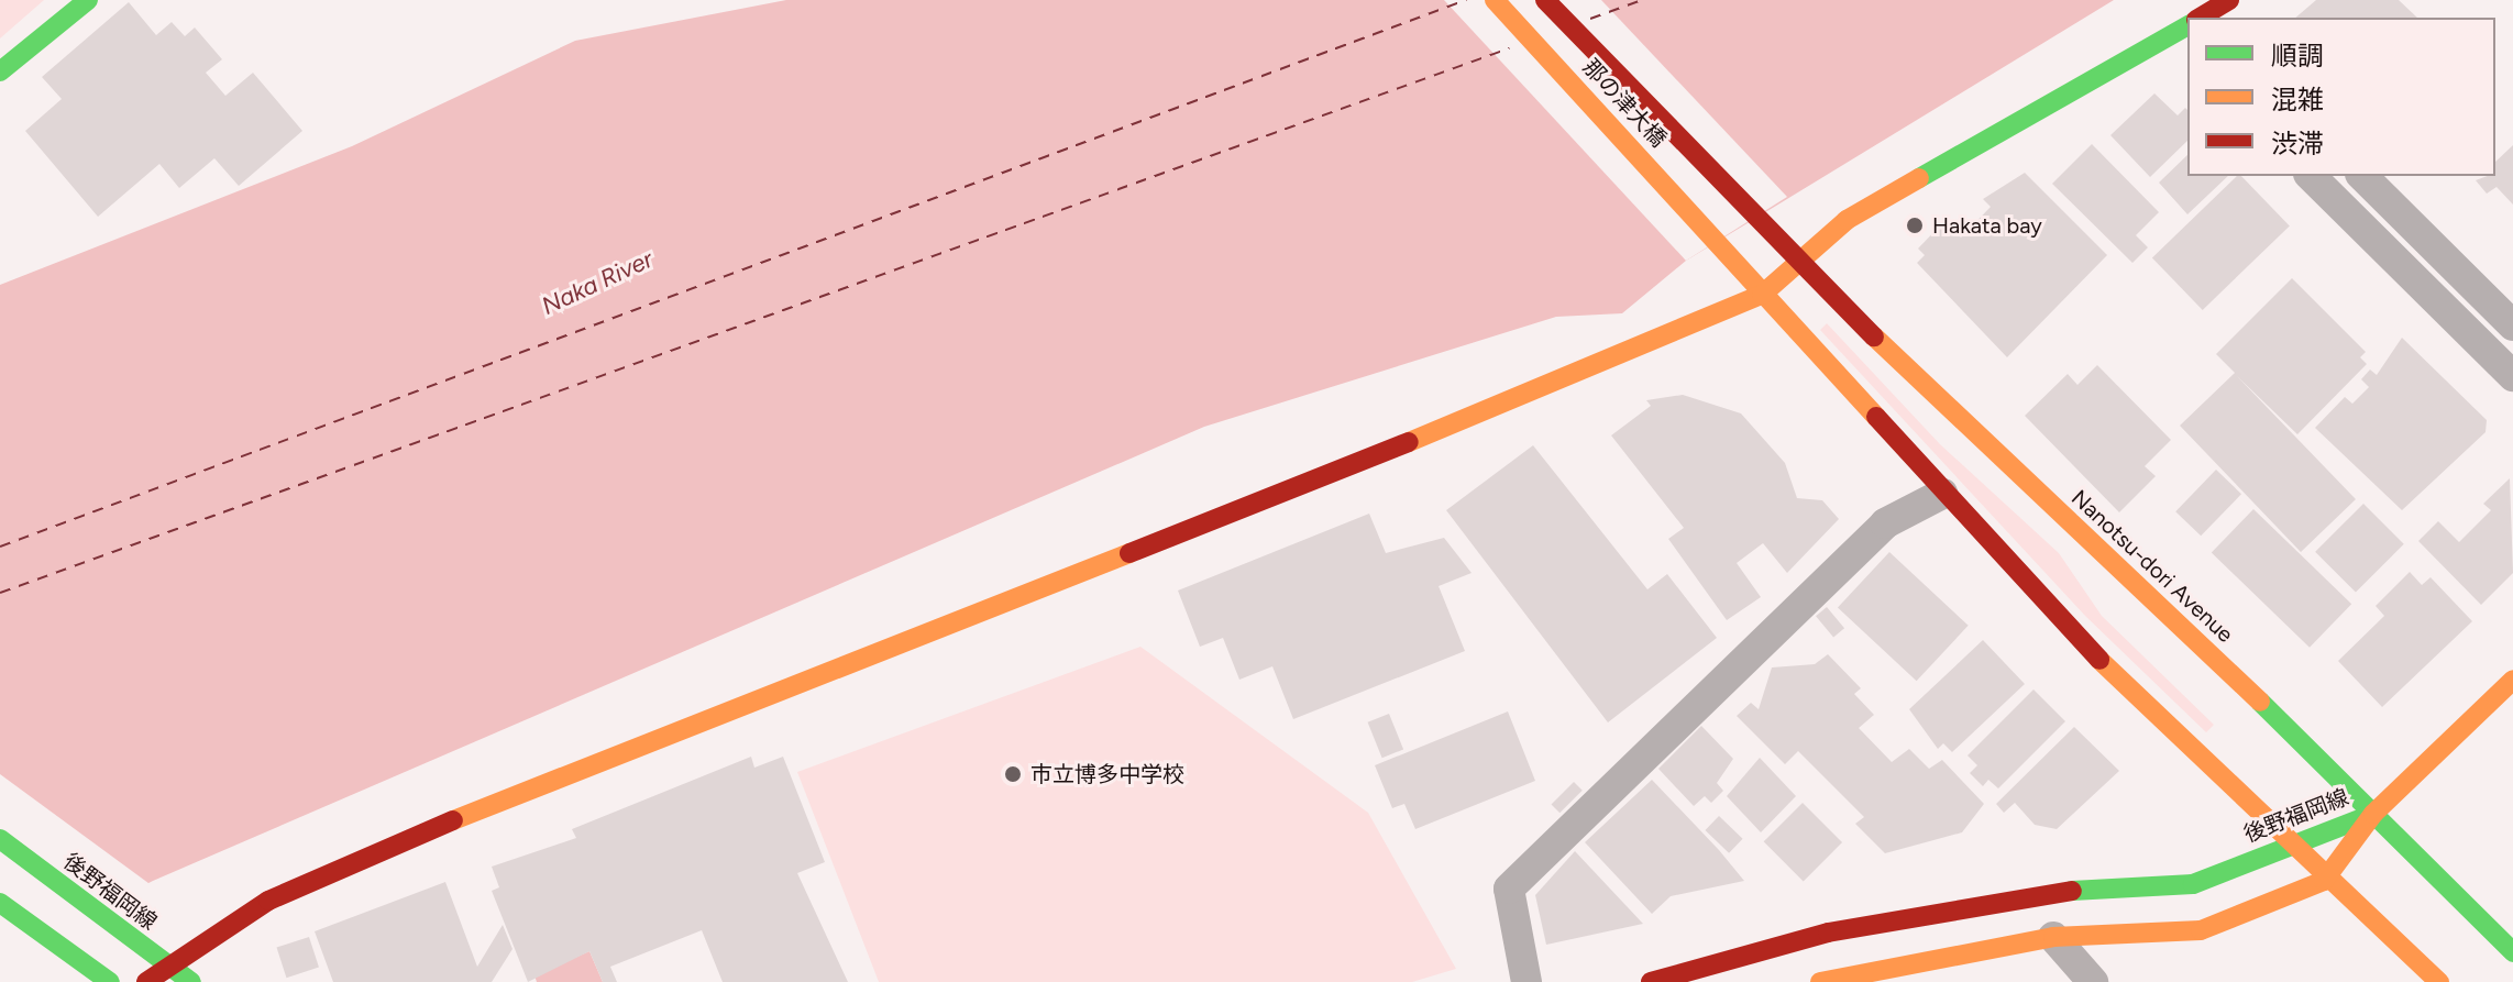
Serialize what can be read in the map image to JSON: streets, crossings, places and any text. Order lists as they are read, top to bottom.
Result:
{
  "streets": {
    "street": ["那の津大橋", "Nanotsu-dori Avenue", "後野福岡線"]
  },
  "crossings": [
    ["那の津大橋", "Nanotsu-dori Avenue"],
    ["Nanotsu-dori Avenue", "後野福岡線"]
  ],
  "water": ["Naka River"],
  "places": ["Hakata bay", "市立博多中学校"],
  "legend": ["順調", "混雑", "渋滞"]
}
